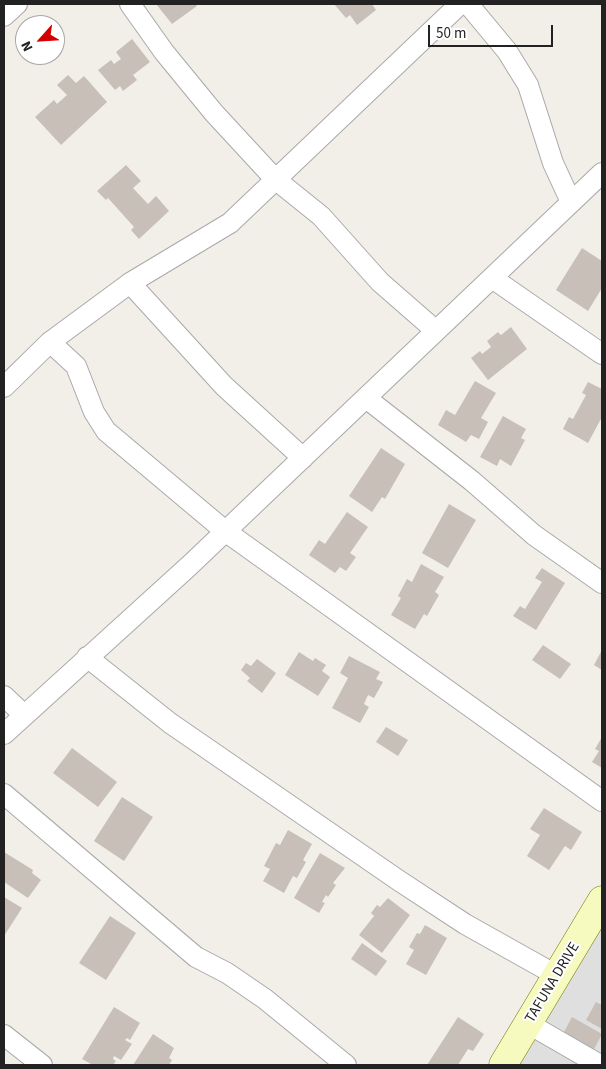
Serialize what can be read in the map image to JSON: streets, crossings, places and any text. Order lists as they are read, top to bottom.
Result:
{
  "streets": {
    "main road": ["TAFUNA DRIVE"]
  },
  "scale_bar": "50 m",
  "north": "bottom left"
}
